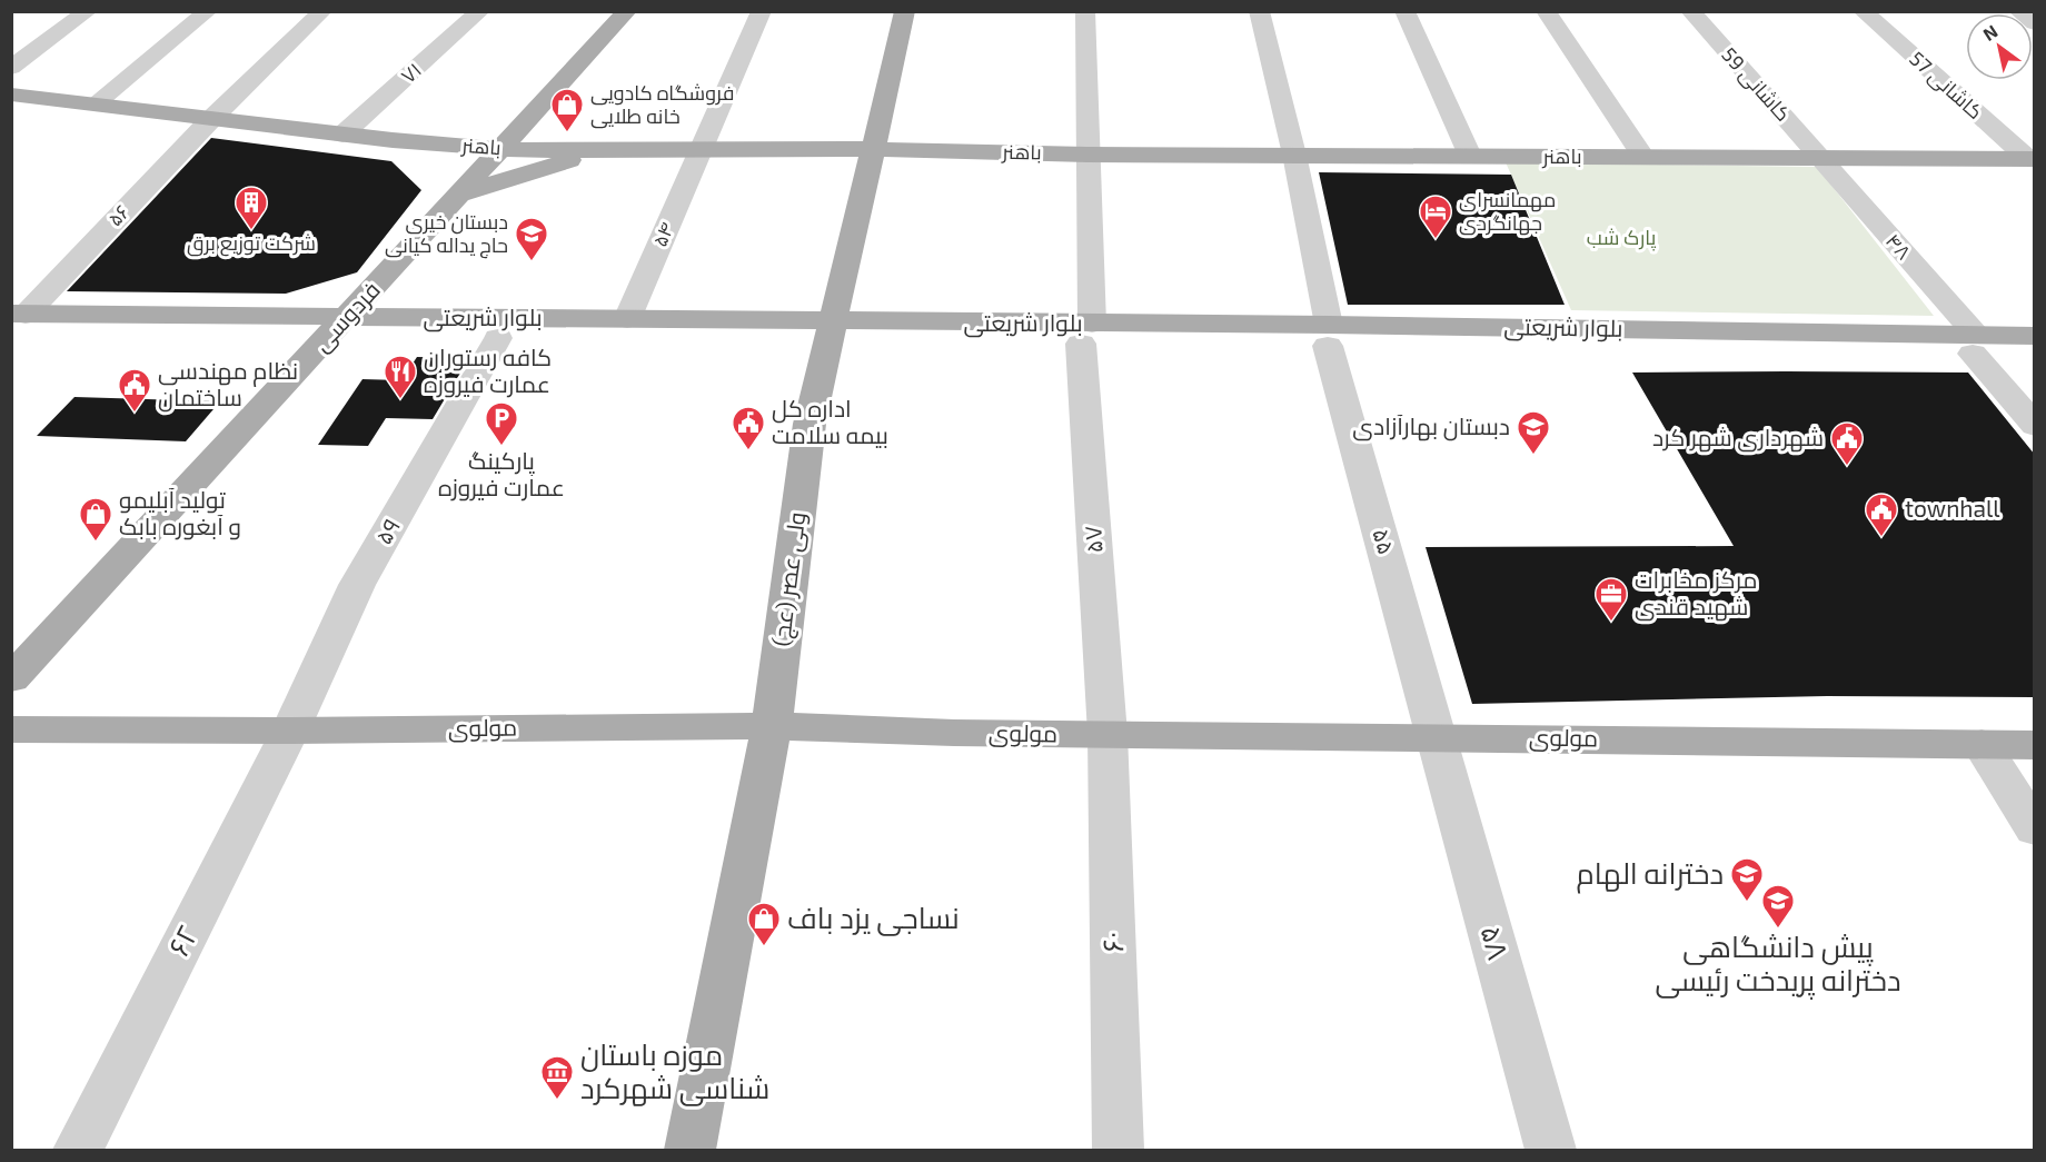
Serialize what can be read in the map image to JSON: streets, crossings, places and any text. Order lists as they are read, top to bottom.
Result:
{
  "streets": {
    "main road": [
      "باهنر",
      "فردوسی",
      "بلوار شریعتی",
      "ولی عصر (عج)",
      "مولوی"
    ],
    "street": [
      "۷۱",
      "کاشانی 59",
      "کاشانی 57",
      "۵۶",
      "۵۴",
      "۴۸",
      "۵۹",
      "۵۷",
      "۵۵",
      "۶۲",
      "۶۰",
      "۵۸"
    ]
  },
  "crossings": [
    ["۷۱", "باهنر"],
    ["کاشانی 59", "باهنر"],
    ["کاشانی 59", "۴۸"],
    ["کاشانی 57", "باهنر"],
    ["باهنر", "۵۶"],
    ["باهنر", "۵۴"],
    ["باهنر", "۴۸"],
    ["باهنر", "فردوسی"],
    ["باهنر", "۵۷"],
    ["باهنر", "۵۵"],
    ["باهنر", "ولی عصر (عج)"],
    ["۵۶", "بلوار شریعتی"],
    ["۵۴", "بلوار شریعتی"],
    ["۴۸", "بلوار شریعتی"],
    ["فردوسی", "بلوار شریعتی"],
    ["بلوار شریعتی", "۵۹"],
    ["بلوار شریعتی", "۵۷"],
    ["بلوار شریعتی", "۵۵"],
    ["بلوار شریعتی", "ولی عصر (عج)"],
    ["۵۹", "مولوی"],
    ["۵۹", "۶۲"],
    ["۵۷", "مولوی"],
    ["۵۷", "۶۰"],
    ["۵۵", "مولوی"],
    ["۵۵", "۵۸"],
    ["ولی عصر (عج)", "مولوی"],
    ["مولوی", "۶۲"],
    ["مولوی", "۶۰"],
    ["مولوی", "۵۸"]
  ],
  "parks": ["پارک شب"],
  "places": {
    "shop": ["فروشگاه کادویی خانه طلایی", "تولید آبلیمو و آبغوره بابک", "نساجی یزد باف"],
    "building": ["شرکت توزیع برق"],
    "hotel": ["مهمانسرای جهانگردی"],
    "school or university": [
      "دبستان خیری حاج یداله کیانی",
      "دبستان بهارآزادی",
      "دخترانه الهام",
      "پیش دانشگاهی دخترانه پریدخت رئیسی"
    ],
    "restaurant": ["کافه رستوران عمارت فیروزه"],
    "public building": [
      "نظام مهندسی ساختمان",
      "اداره کل بیمه سلامت",
      "شهرداری شهر کرد",
      "townhall"
    ],
    "parking": ["پارکینگ عمارت فیروزه"],
    "office": ["مرکز مخابرات شهید قندی"],
    "museum": ["موزه باستان شناسی شهرکرد"]
  },
  "north": "top left"
}
